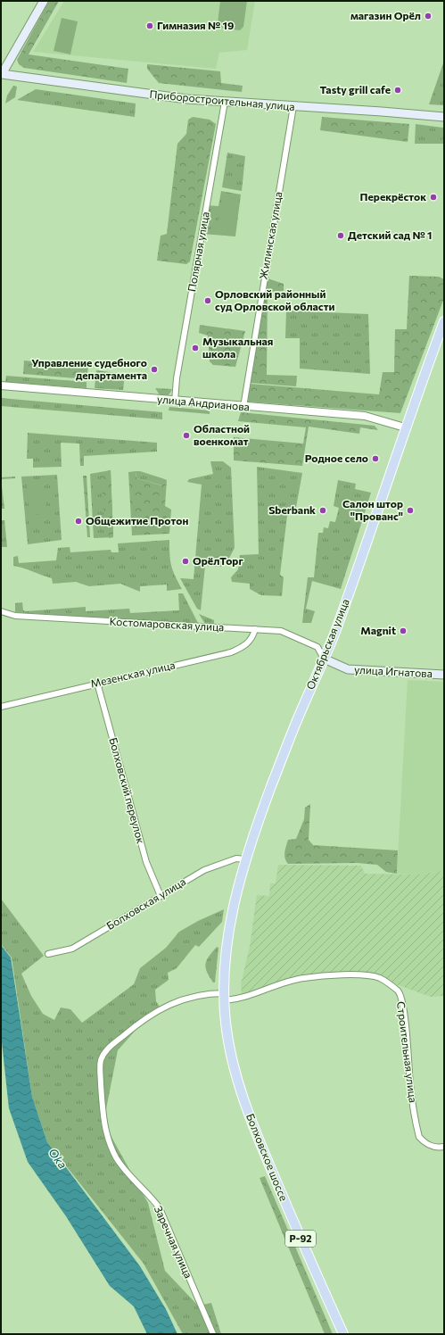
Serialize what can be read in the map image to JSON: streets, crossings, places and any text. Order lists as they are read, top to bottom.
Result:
{
  "streets": {
    "main road": [
      "Приборостроительная улица",
      "Октябрьская улица",
      "улица Игнатова",
      "Болховское шоссе",
      "Р-92"
    ],
    "street": [
      "Жилинская улица",
      "Полярная улица",
      "улица Андрианова",
      "Костомаровская улица",
      "Мезенская улица",
      "Болховский переулок",
      "Болховская улица",
      "Строительная улица",
      "Заречная улица"
    ]
  },
  "crossings": [
    ["Приборостроительная улица", "Жилинская улица"],
    ["Приборостроительная улица", "Полярная улица"],
    ["Жилинская улица", "улица Андрианова"],
    ["Полярная улица", "улица Андрианова"],
    ["улица Андрианова", "Октябрьская улица"],
    ["Костомаровская улица", "Октябрьская улица"],
    ["Костомаровская улица", "улица Игнатова"],
    ["Костомаровская улица", "Мезенская улица"],
    ["Октябрьская улица", "улица Игнатова"],
    ["Октябрьская улица", "Болховская улица"],
    ["Октябрьская улица", "Болховское шоссе"],
    ["Мезенская улица", "Болховский переулок"],
    ["Болховский переулок", "Болховская улица"],
    ["Строительная улица", "Болховское шоссе"],
    ["Строительная улица", "Заречная улица"]
  ],
  "water": ["Oka"],
  "places": [
    "магазин Орёл",
    "Гимназия № 19",
    "Tasty grill cafe",
    "Перекрёсток",
    "Детский сад № 1",
    "Орловский районный суд Орловской области",
    "Музыкальная школа",
    "Управление судебного департамента",
    "Областной военкомат",
    "Родное село",
    "Sberbank",
    "Салон штор \"Прованс\"",
    "Общежитие Протон",
    "ОрёлТорг",
    "Magnit"
  ]
}
